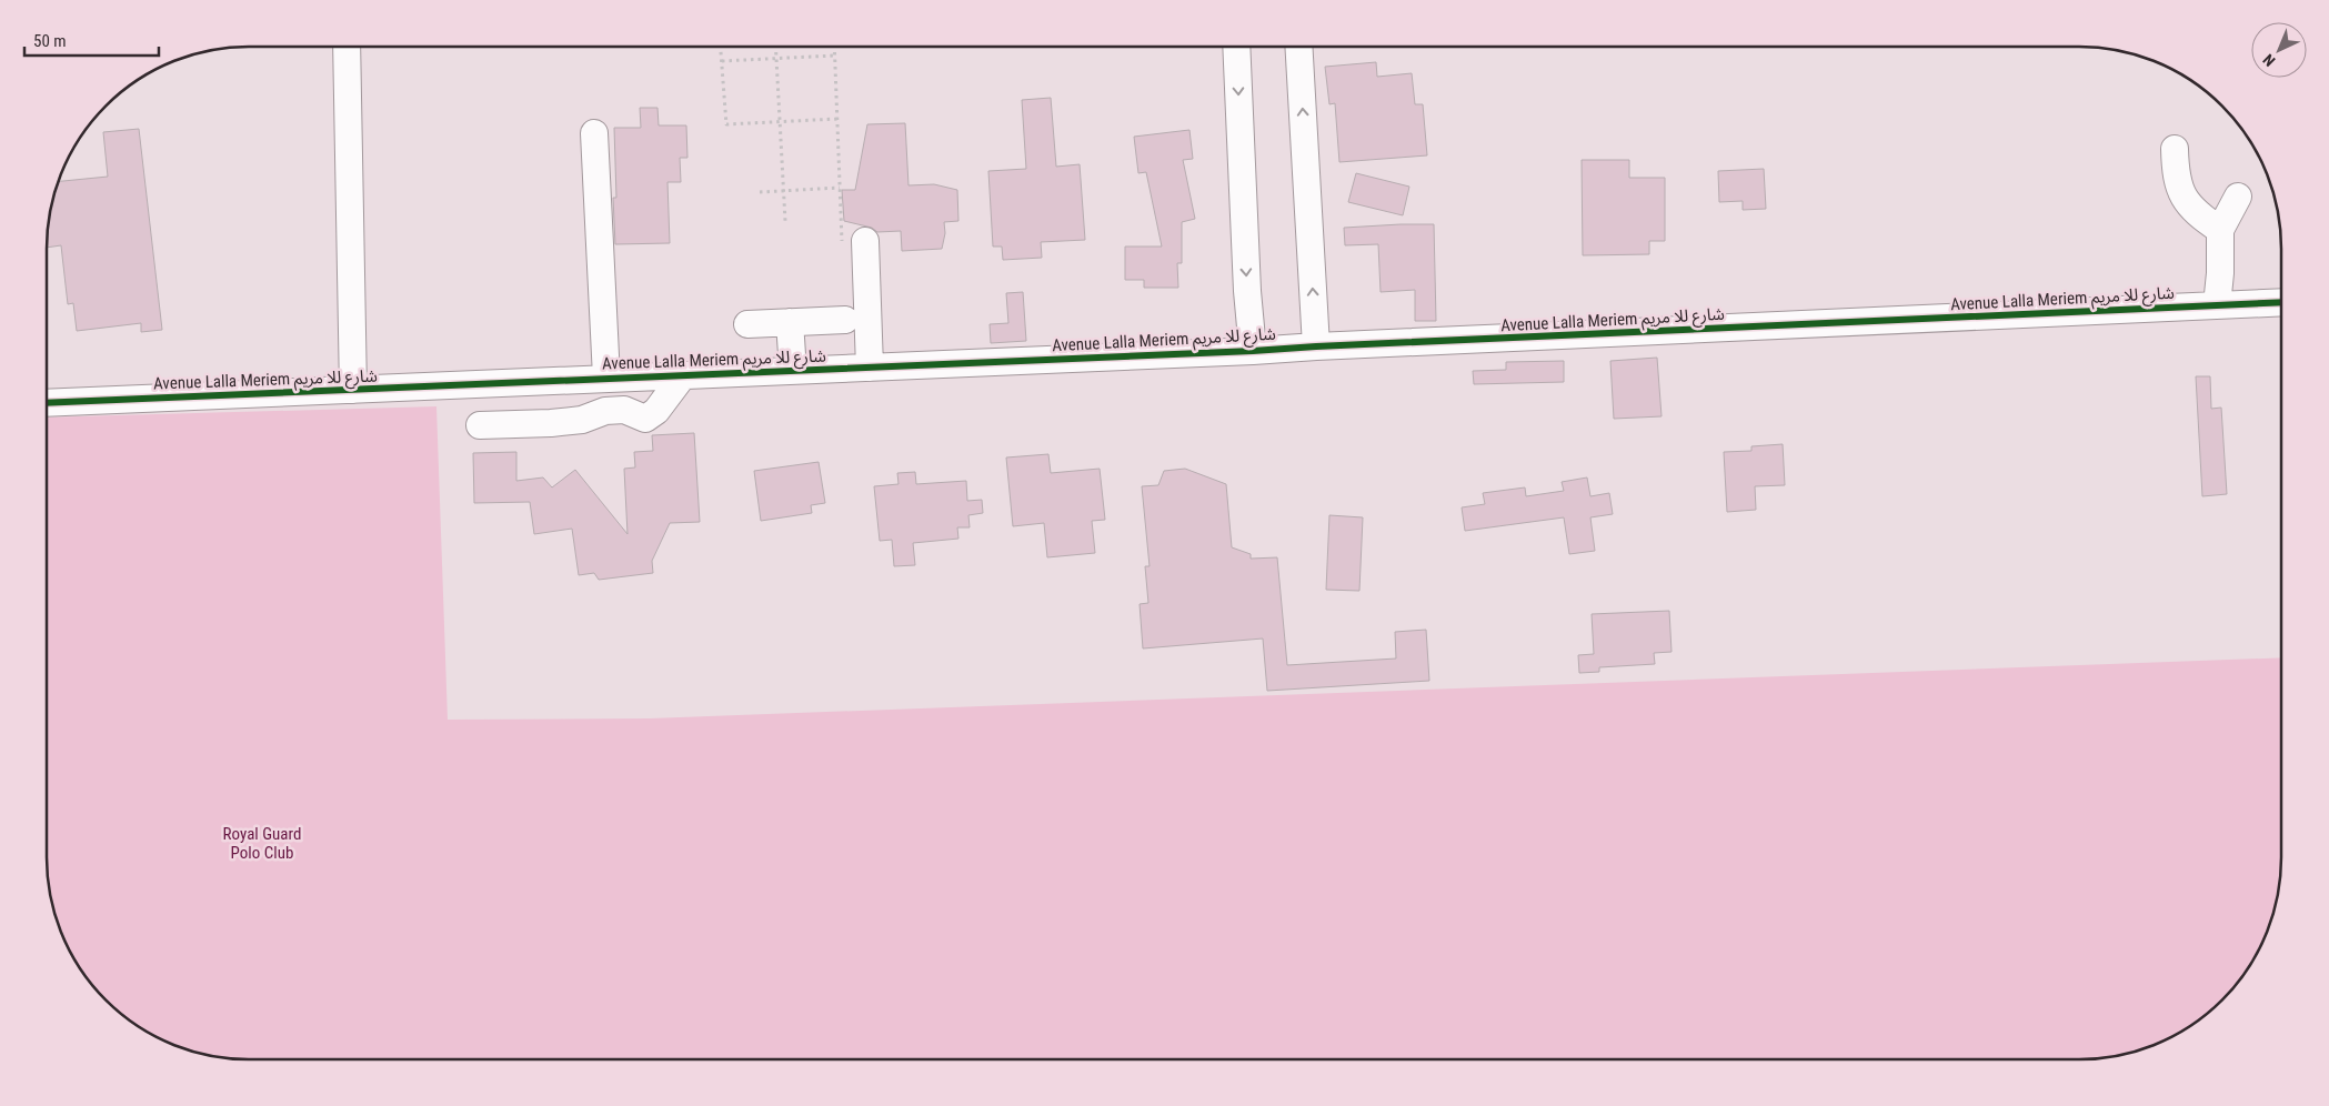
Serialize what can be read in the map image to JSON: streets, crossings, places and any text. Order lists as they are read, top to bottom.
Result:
{
  "streets": {
    "street": ["Avenue Lalla Meriem شارع للا مريم"]
  },
  "parks": ["Royal Guard Polo Club"],
  "scale_bar": "50 m",
  "north": "bottom left"
}
